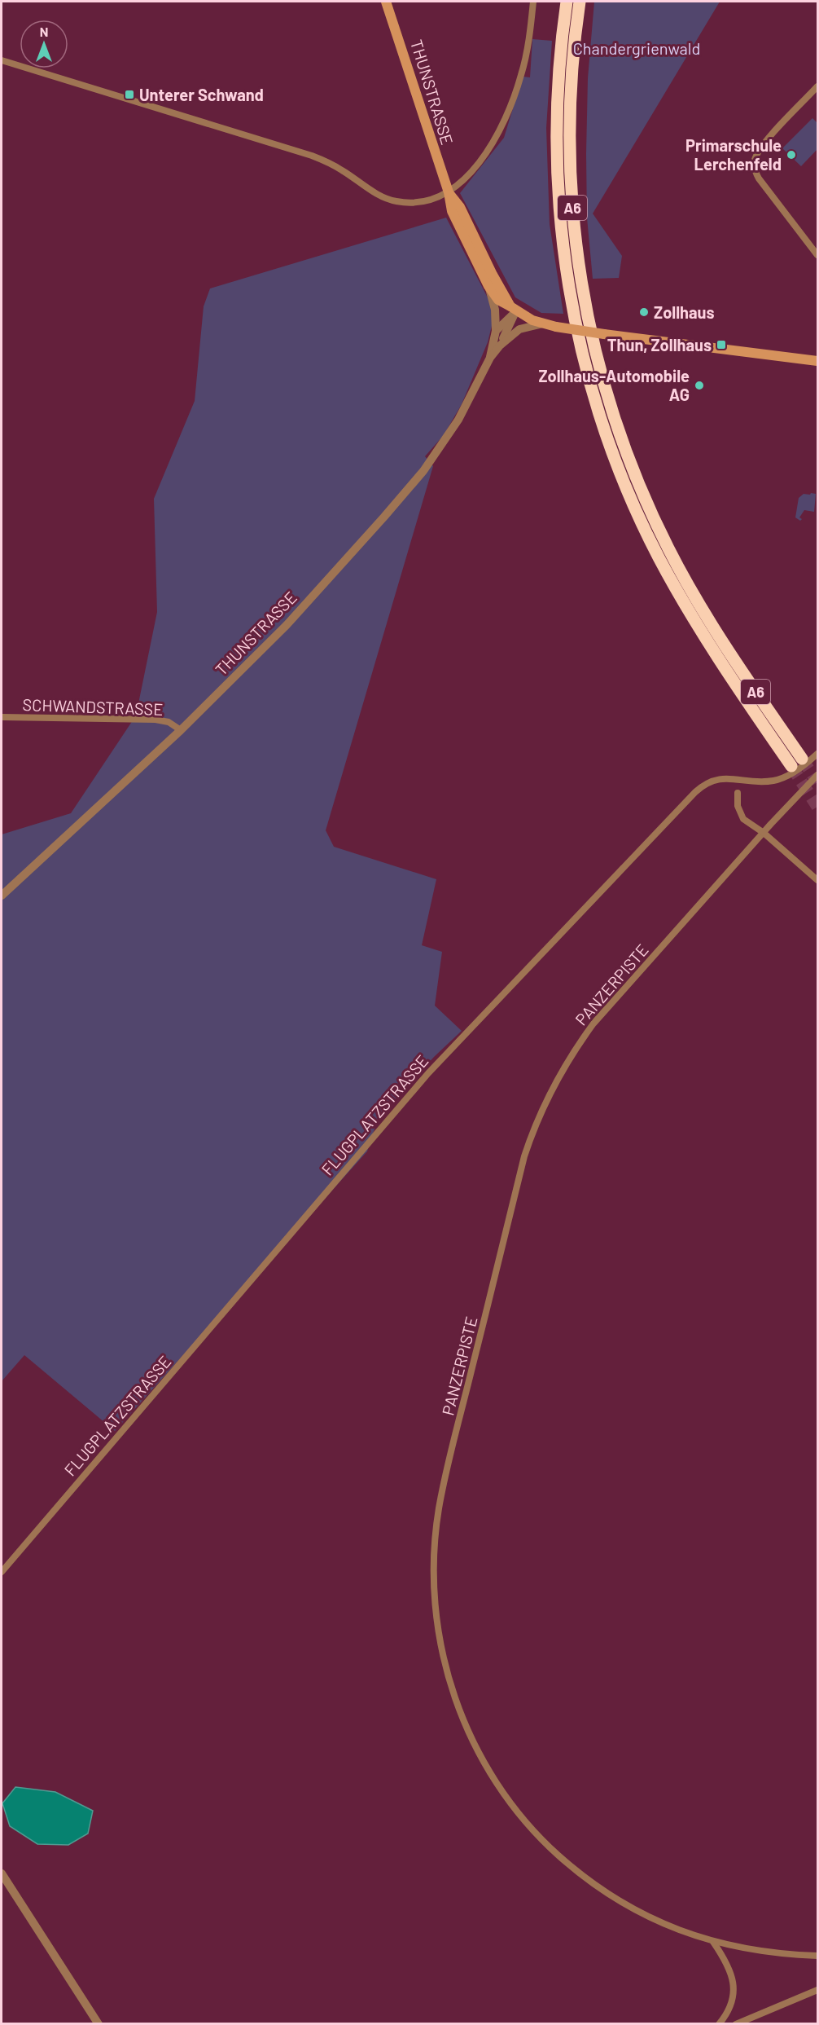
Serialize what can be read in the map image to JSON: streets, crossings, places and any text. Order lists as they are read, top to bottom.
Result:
{
  "streets": {
    "highway": ["A6"],
    "main road": ["THUNSTRASSE"],
    "street": ["SCHWANDSTRASSE", "PANZERPISTE", "FLUGPLATZSTRASSE"]
  },
  "crossings": [
    ["THUNSTRASSE", "SCHWANDSTRASSE"]
  ],
  "parks": ["Chandergrienwald"],
  "places": {
    "transit": ["Unterer Schwand", "Thun, Zollhaus"],
    "other": ["Primarschule Lerchenfeld", "Zollhaus", "Zollhaus-Automobile AG"]
  },
  "north": "top"
}
